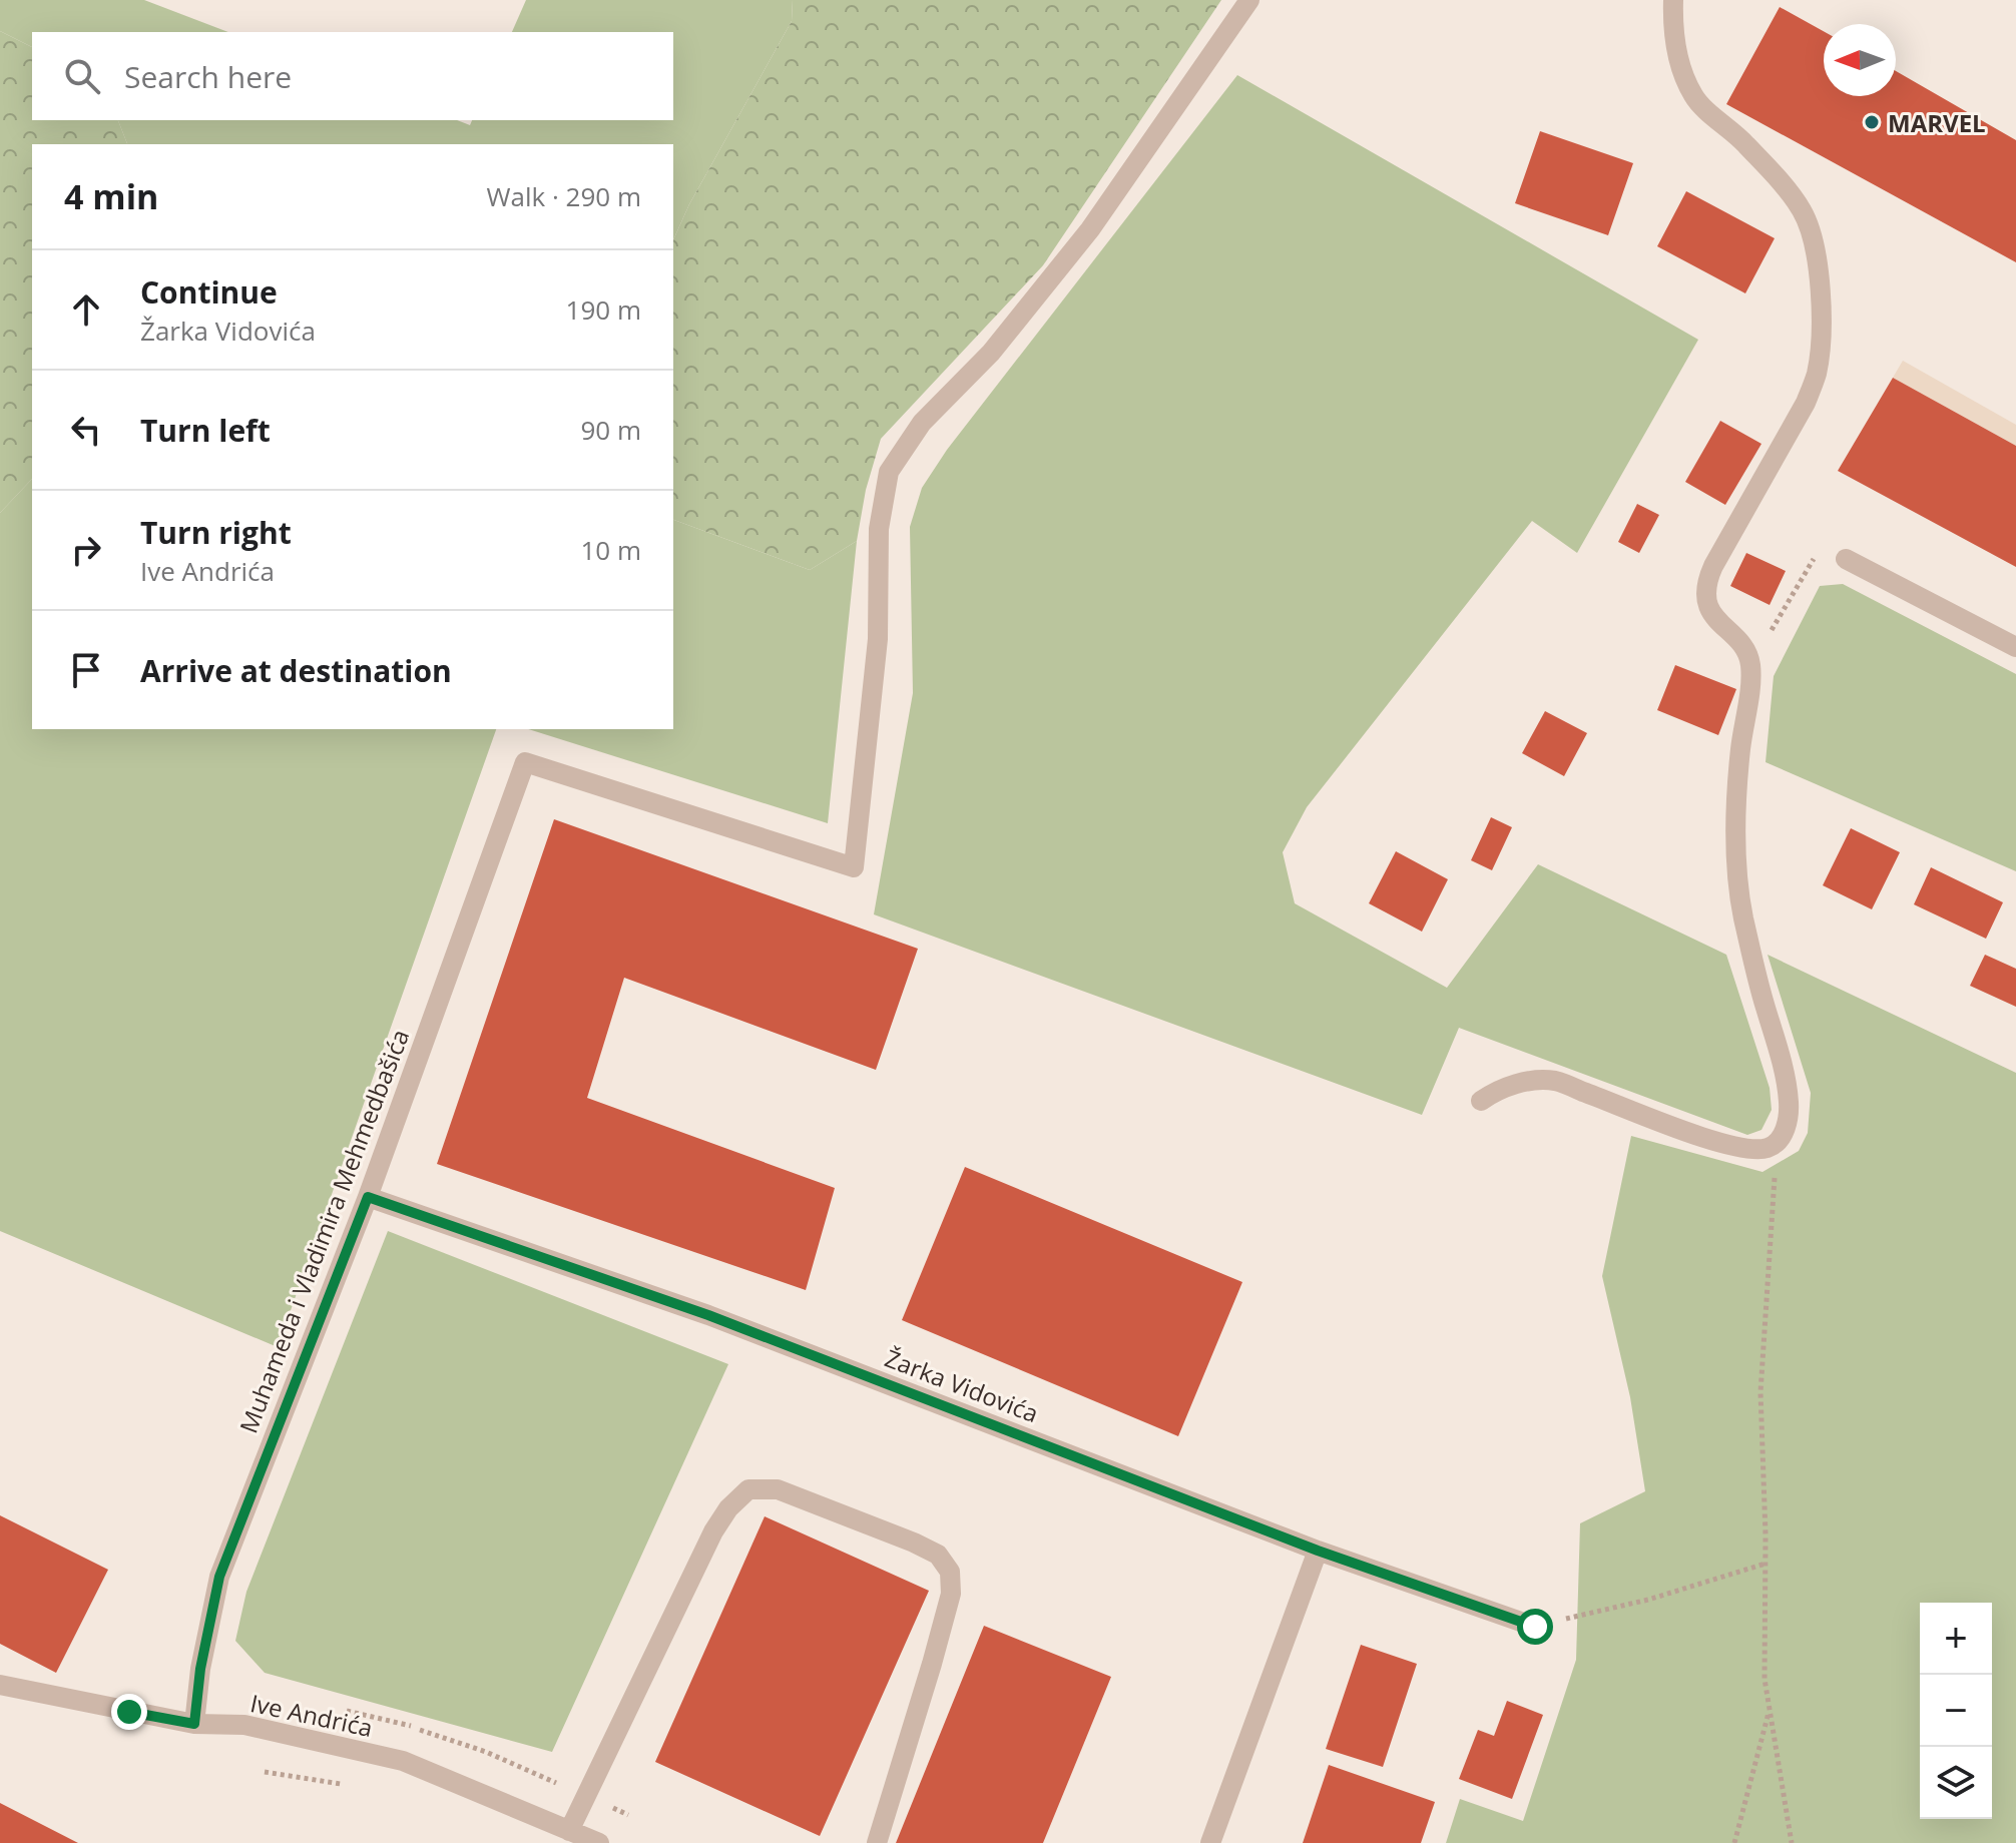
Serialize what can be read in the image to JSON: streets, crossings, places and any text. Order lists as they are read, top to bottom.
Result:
{
  "streets": {
    "street": ["Muhameda i Vladimira Mehmedbašića", "Žarka Vidovića", "Ive Andrića"]
  },
  "crossings": [
    ["Muhameda i Vladimira Mehmedbašića", "Žarka Vidovića"],
    ["Muhameda i Vladimira Mehmedbašića", "Ive Andrića"]
  ],
  "places": ["MARVEL"],
  "north": "left",
  "page": {
    "search": "Search here",
    "heading": ["4 min", "Walk · 290 m"],
    "list": [
      ["Continue", "Žarka Vidovića", "190 m"],
      ["Turn left", "90 m"],
      ["Turn right", "Ive Andrića", "10 m"],
      "Arrive at destination"
    ],
    "map_buttons": ["+", "−"]
  }
}
